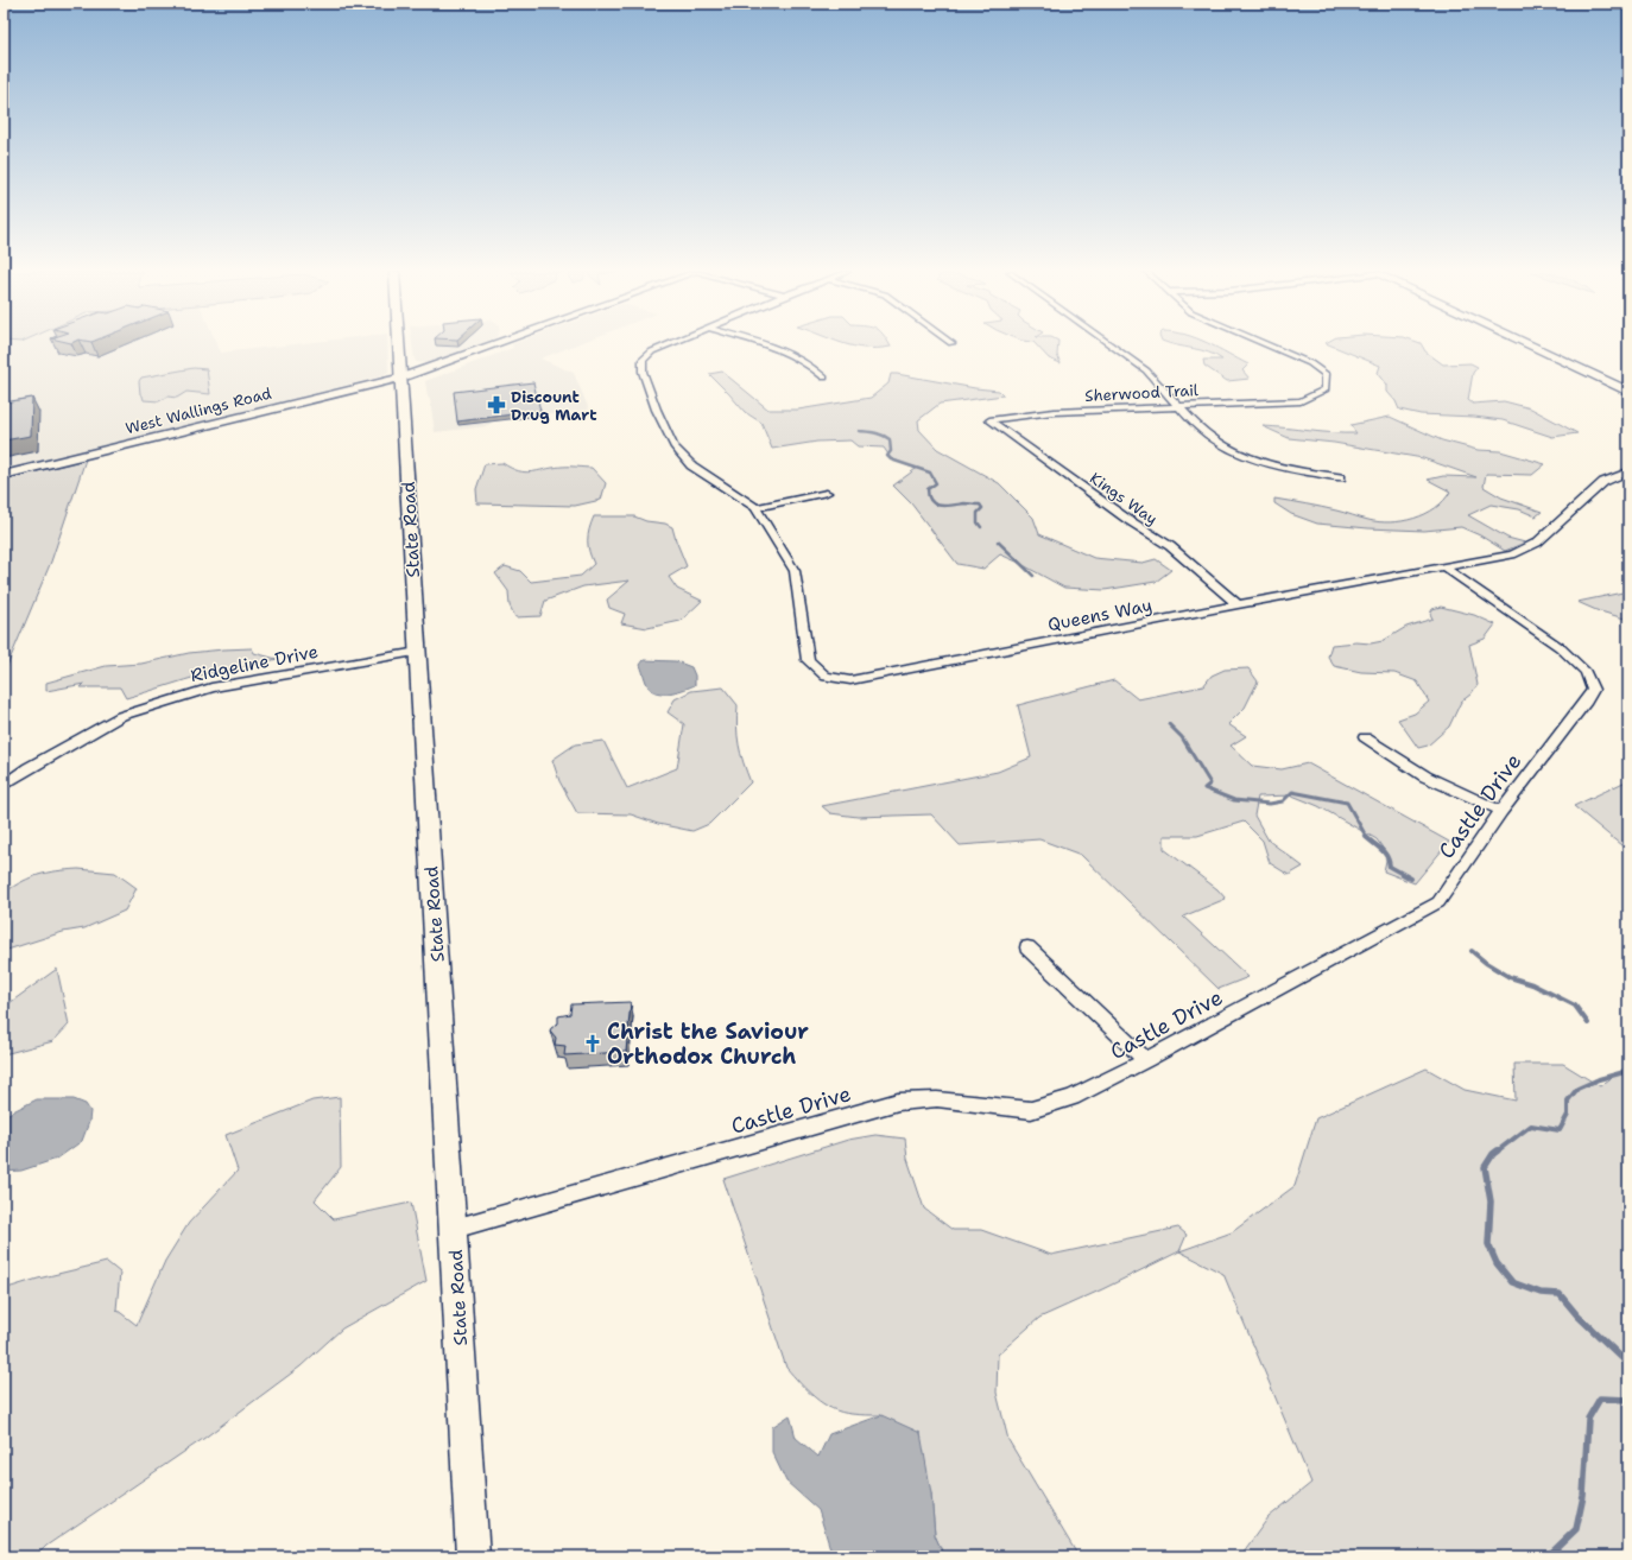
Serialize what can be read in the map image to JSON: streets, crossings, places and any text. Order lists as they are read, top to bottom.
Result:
{
  "streets": {
    "main road": ["State Road"],
    "street": [
      "Sherwood Trail",
      "West Wallings Road",
      "Kings Way",
      "Queens Way",
      "Ridgeline Drive",
      "Castle Drive"
    ]
  },
  "crossings": [
    ["Sherwood Trail", "Kings Way"],
    ["West Wallings Road", "State Road"],
    ["Kings Way", "Queens Way"],
    ["State Road", "Ridgeline Drive"],
    ["State Road", "Castle Drive"],
    ["Queens Way", "Castle Drive"]
  ],
  "places": {
    "pharmacy": ["Discount Drug Mart"],
    "church": ["Christ the Saviour Orthodox Church"]
  }
}
